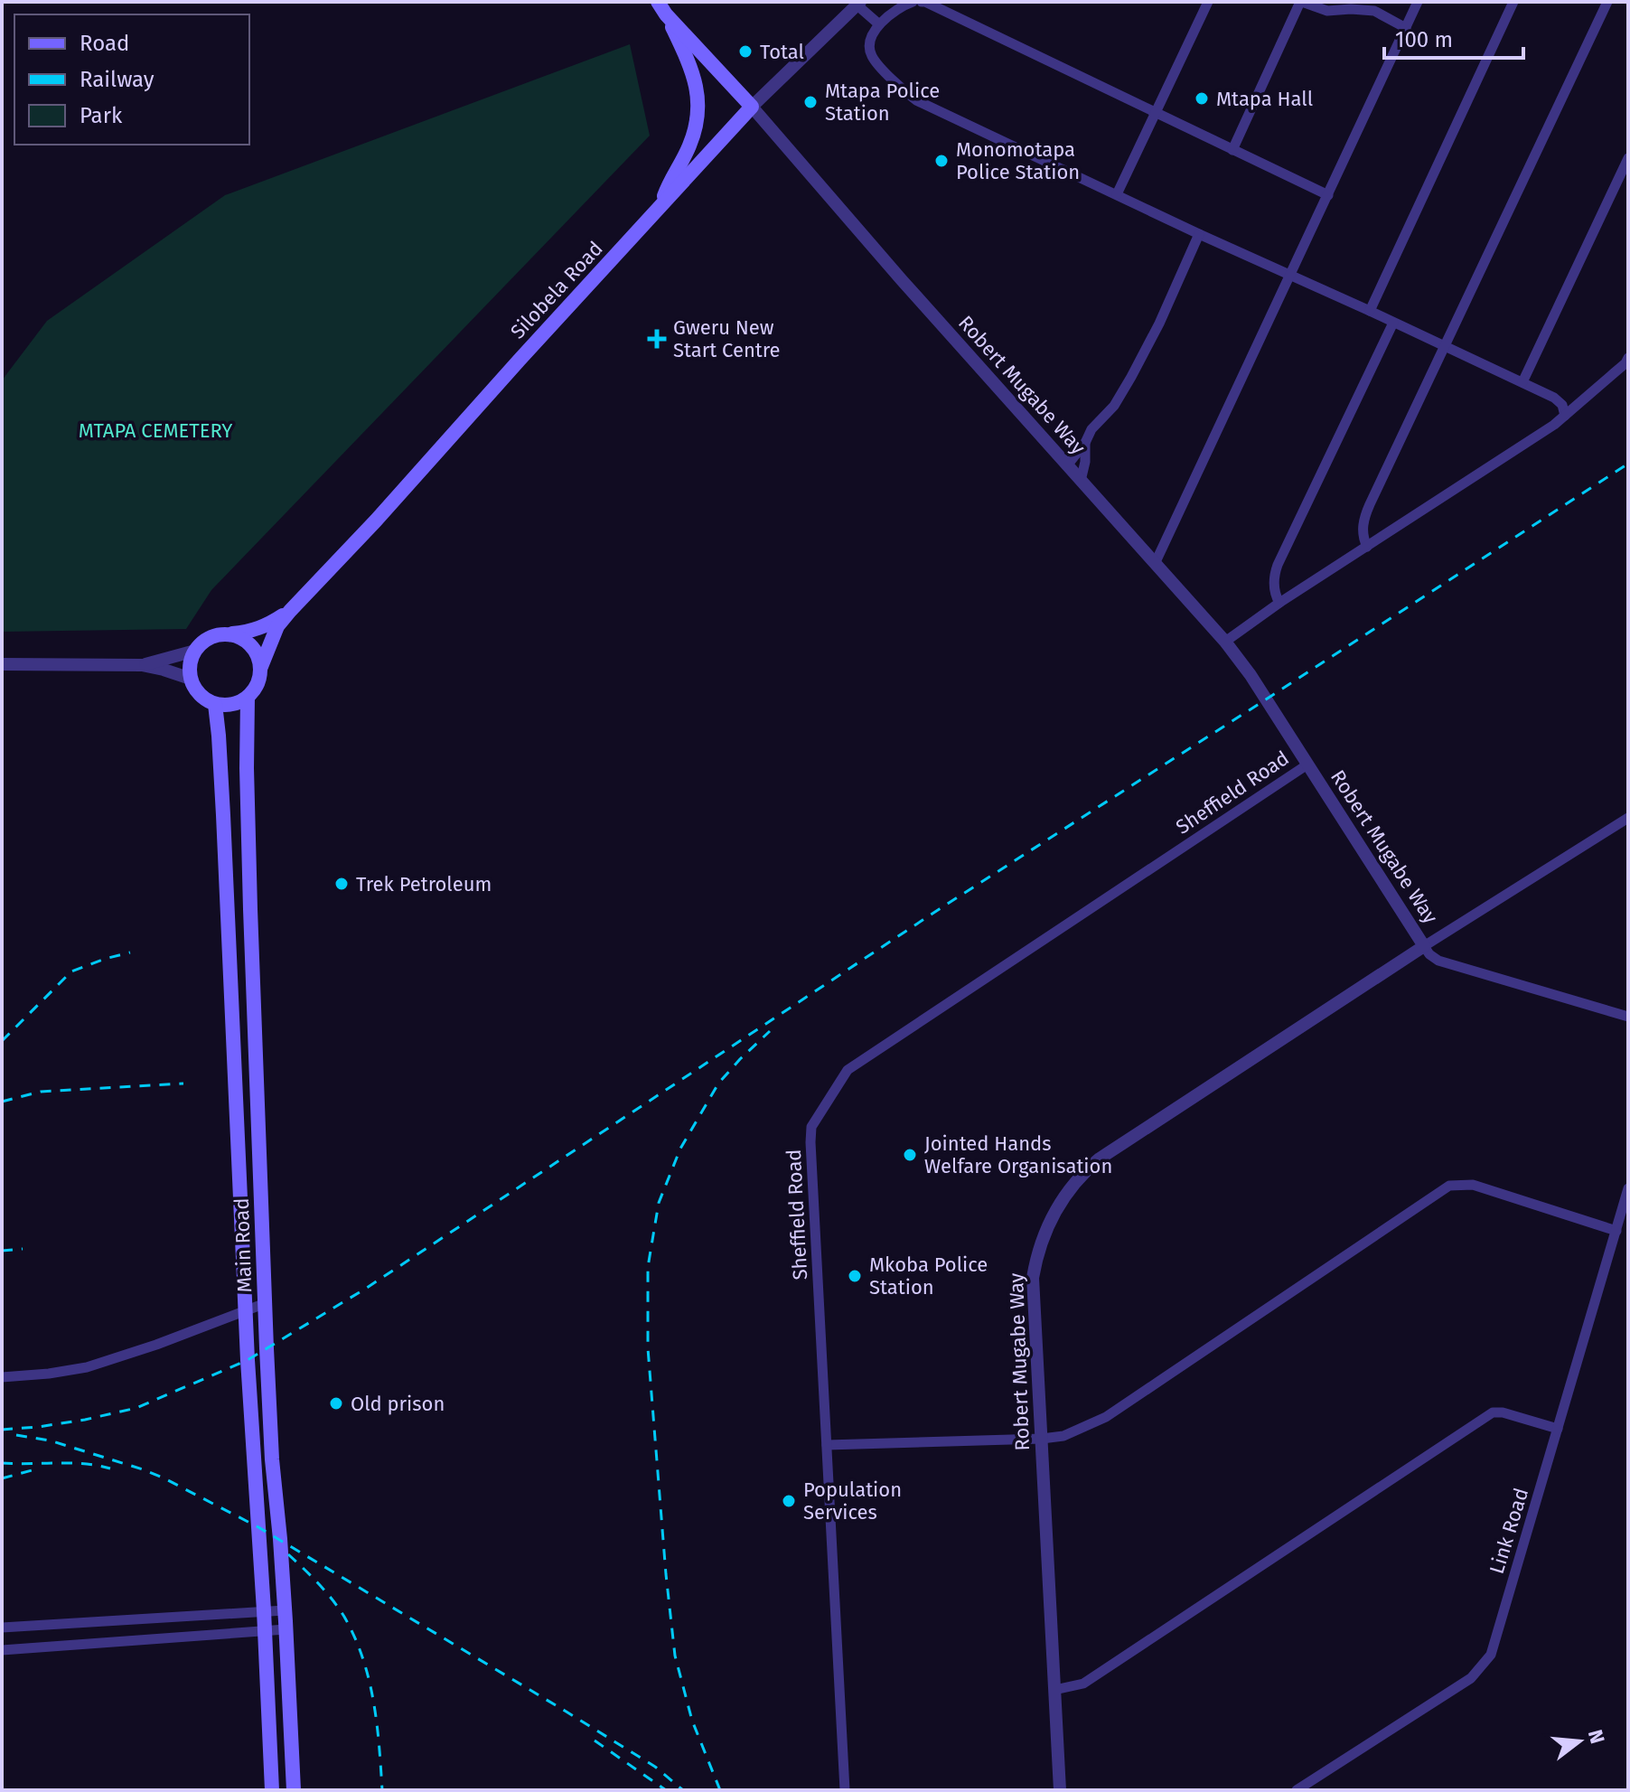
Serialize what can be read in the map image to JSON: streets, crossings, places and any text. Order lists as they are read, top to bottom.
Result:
{
  "streets": {
    "main road": ["Silobela Road", "Main Road"],
    "street": ["Robert Mugabe Way", "Sheffield Road", "Link Road"]
  },
  "crossings": [
    ["Silobela Road", "Robert Mugabe Way"],
    ["Silobela Road", "Main Road"],
    ["Robert Mugabe Way", "Sheffield Road"]
  ],
  "parks": ["MTAPA CEMETERY"],
  "places": {
    "other": [
      "Total",
      "Mtapa Hall",
      "Mtapa Police Station",
      "Monomotapa Police Station",
      "Trek Petroleum",
      "Jointed Hands Welfare Organisation",
      "Mkoba Police Station",
      "Old prison",
      "Population Services"
    ],
    "health": ["Gweru New Start Centre"]
  },
  "legend": ["Road", "Railway", "Park"],
  "scale_bar": "100 m",
  "north": "right"
}
